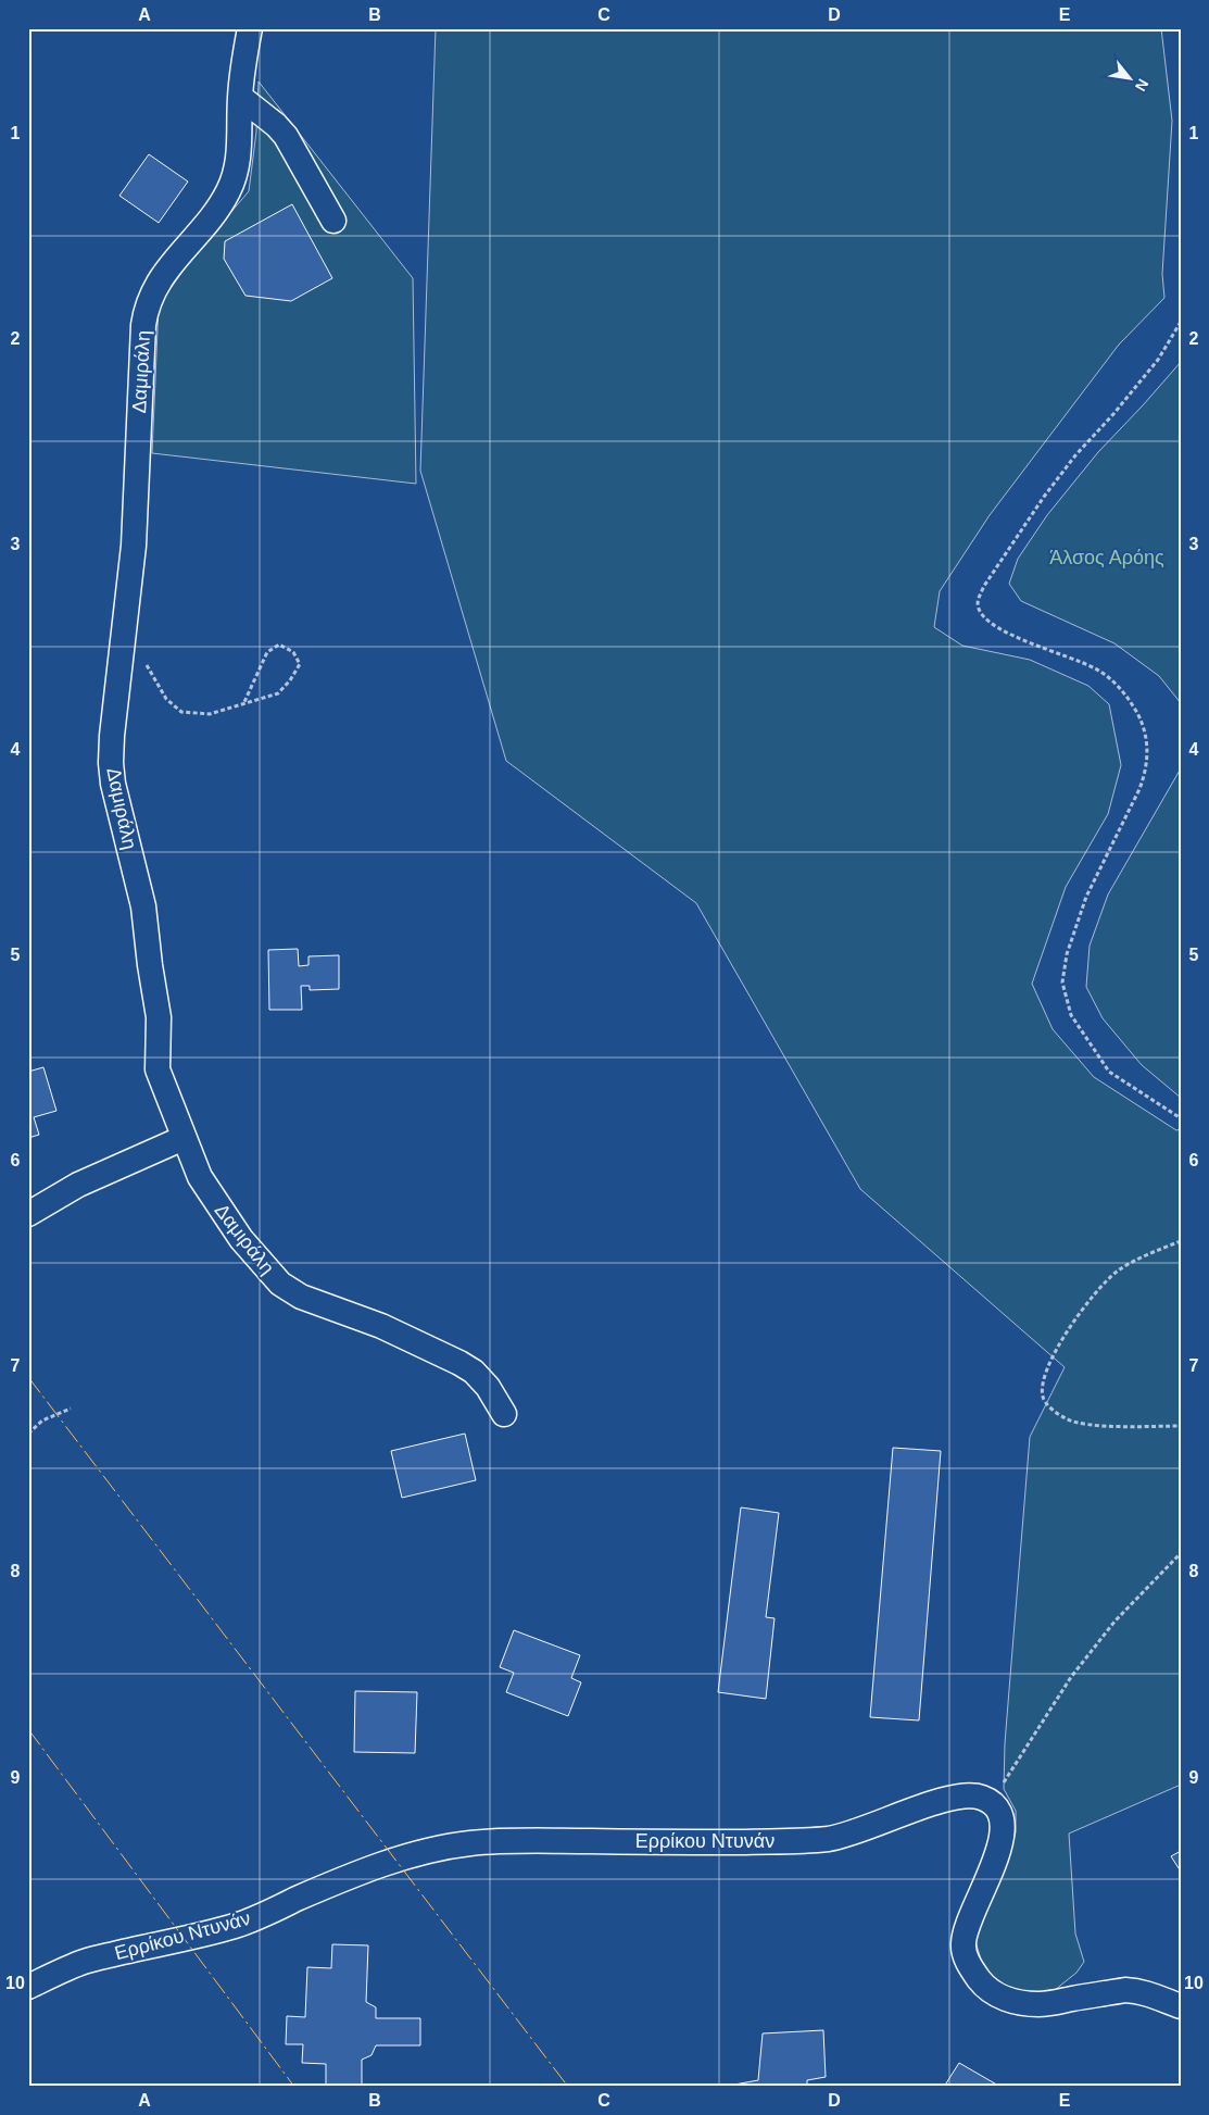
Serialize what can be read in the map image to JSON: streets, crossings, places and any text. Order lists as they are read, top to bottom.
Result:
{
  "streets": {
    "street": ["Δαμιράλη", "Ερρίκου Ντυνάν"]
  },
  "parks": ["Άλσος Αρόης"],
  "north": "bottom right",
  "grid": {
    "columns": [
      "A",
      "B",
      "C",
      "D",
      "E"
    ],
    "rows": [
      "1",
      "2",
      "3",
      "4",
      "5",
      "6",
      "7",
      "8",
      "9",
      "10"
    ]
  }
}
